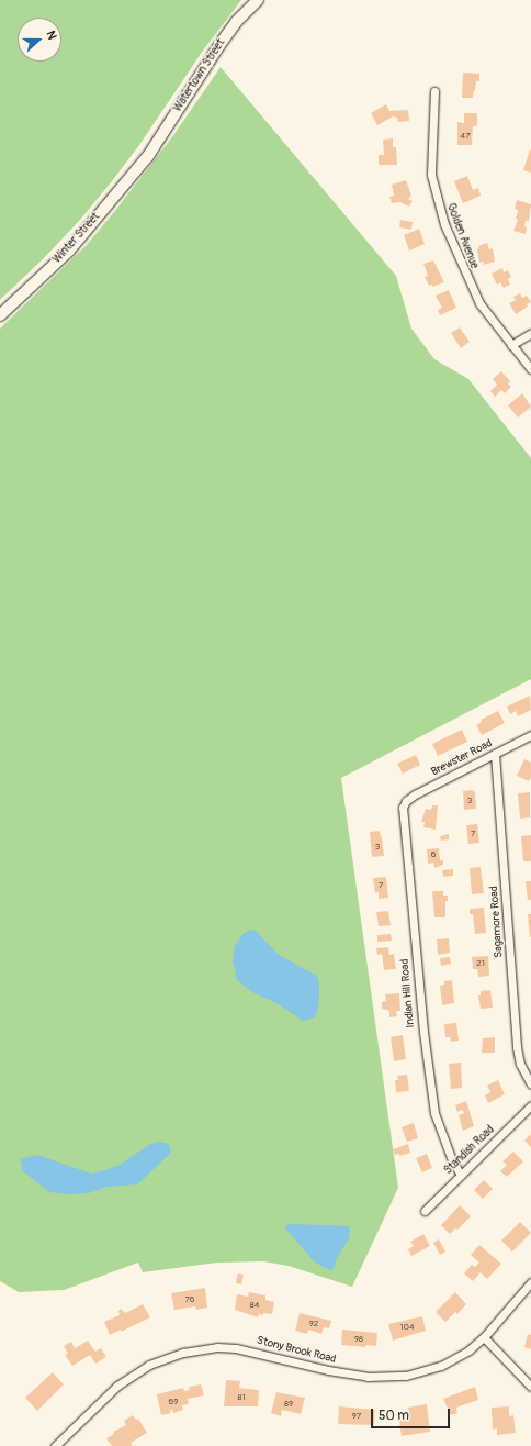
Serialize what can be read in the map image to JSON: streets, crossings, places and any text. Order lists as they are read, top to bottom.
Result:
{
  "streets": {
    "main road": ["Watertown Street", "Winter Street"],
    "street": [
      "Golden Avenue",
      "Brewster Road",
      "Sagamore Road",
      "Indian Hill Road",
      "Standish Road",
      "Stony Brook Road"
    ]
  },
  "crossings": [
    ["Watertown Street", "Winter Street"],
    ["Brewster Road", "Sagamore Road"],
    ["Brewster Road", "Indian Hill Road"],
    ["Indian Hill Road", "Standish Road"]
  ],
  "house_numbers": [
    "47",
    "3",
    "7",
    "3",
    "6",
    "7",
    "21",
    "76",
    "84",
    "92",
    "104",
    "98",
    "81",
    "69",
    "89",
    "97"
  ],
  "scale_bar": "50 m",
  "north": "right"
}
